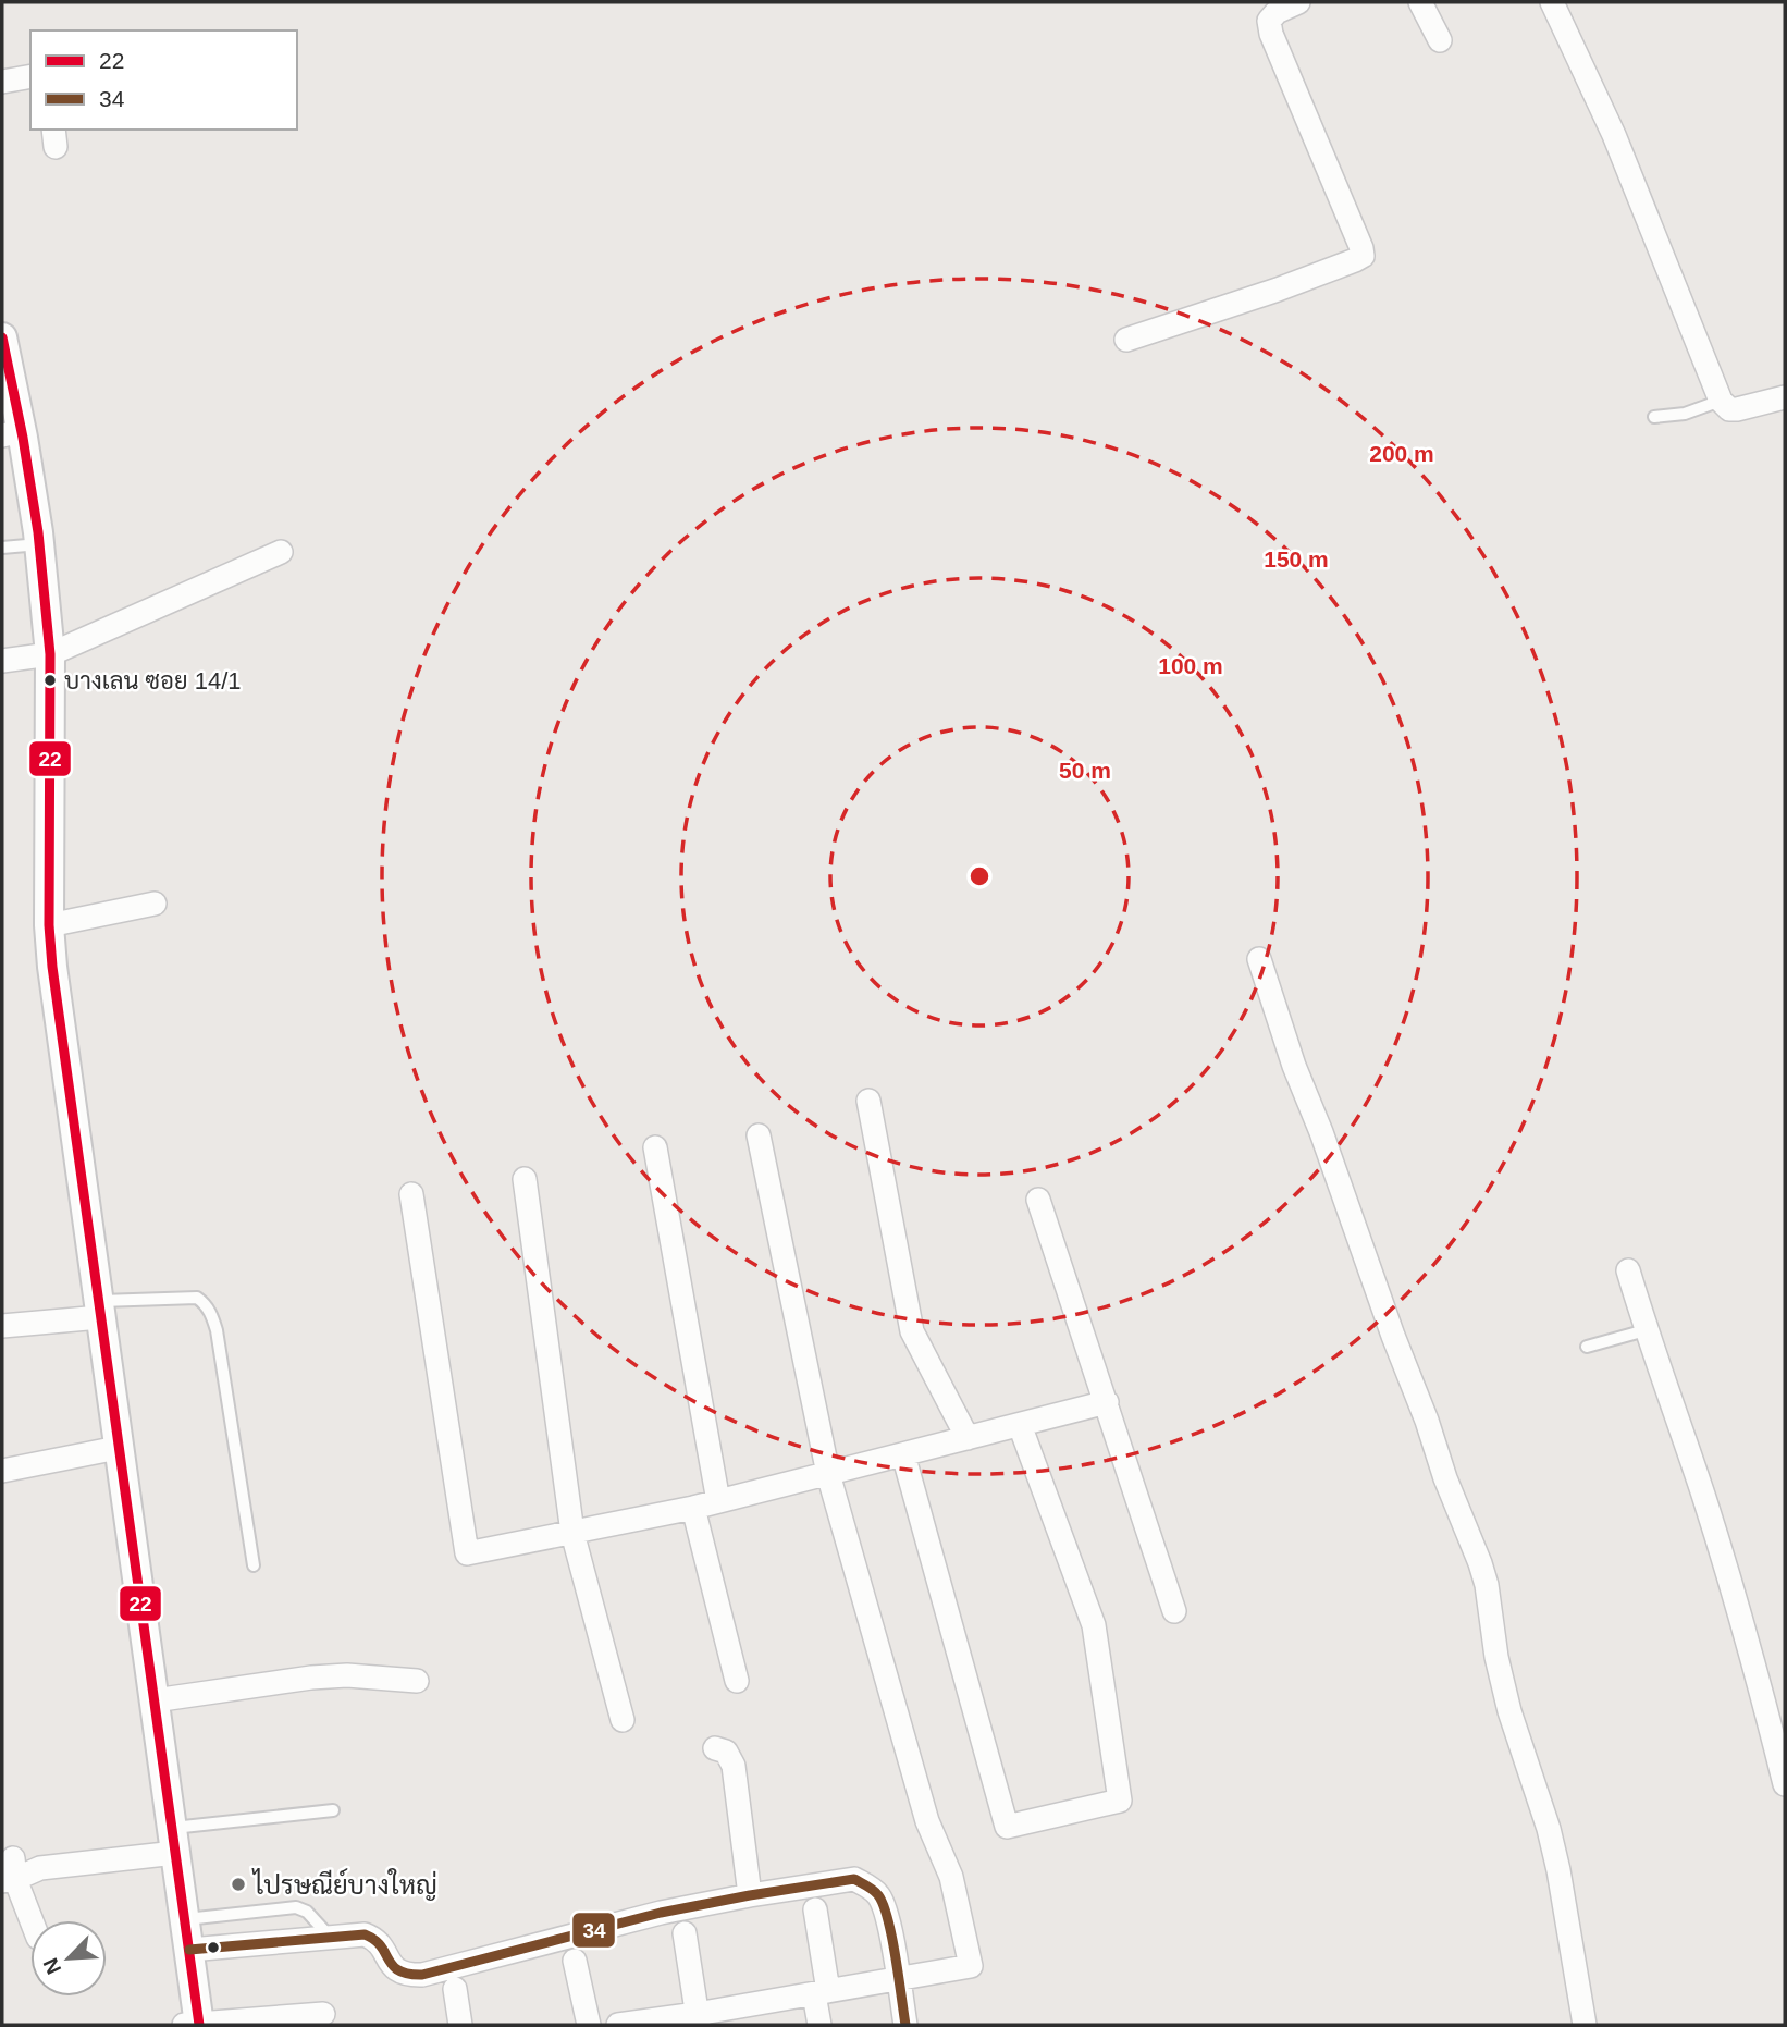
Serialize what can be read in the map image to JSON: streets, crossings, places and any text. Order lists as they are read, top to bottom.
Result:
{
  "places": ["บางเลน ซอย 14/1", "ไปรษณีย์บางใหญ่"],
  "lines": ["transit line 22", "transit line 34"],
  "legend": ["22", "34"],
  "north": "bottom left",
  "rings": [
    "200 m",
    "150 m",
    "100 m",
    "50 m"
  ]
}
